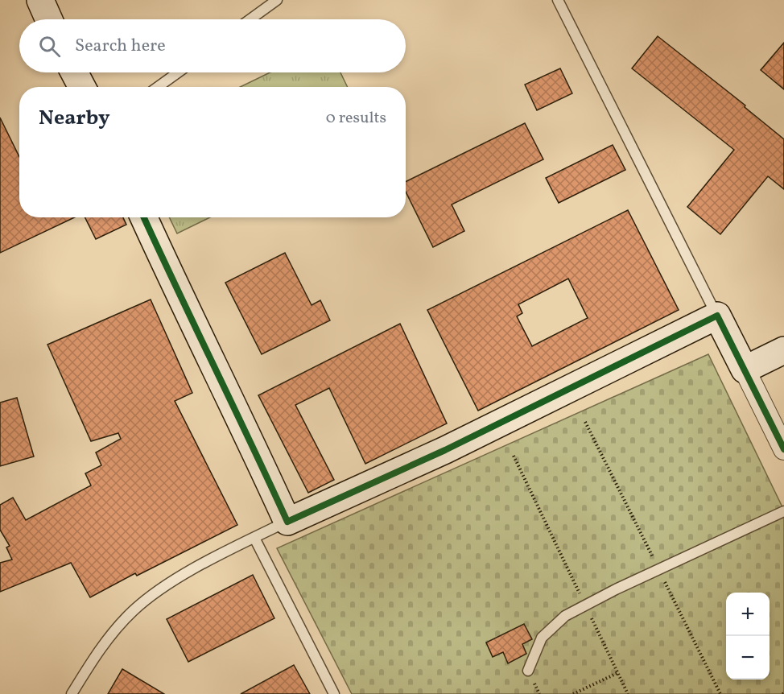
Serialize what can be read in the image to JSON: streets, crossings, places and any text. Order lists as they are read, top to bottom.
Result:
{
  "page": {
    "search": "Search here",
    "heading": ["Nearby", "0 results"],
    "map_buttons": ["+", "−"]
  }
}
